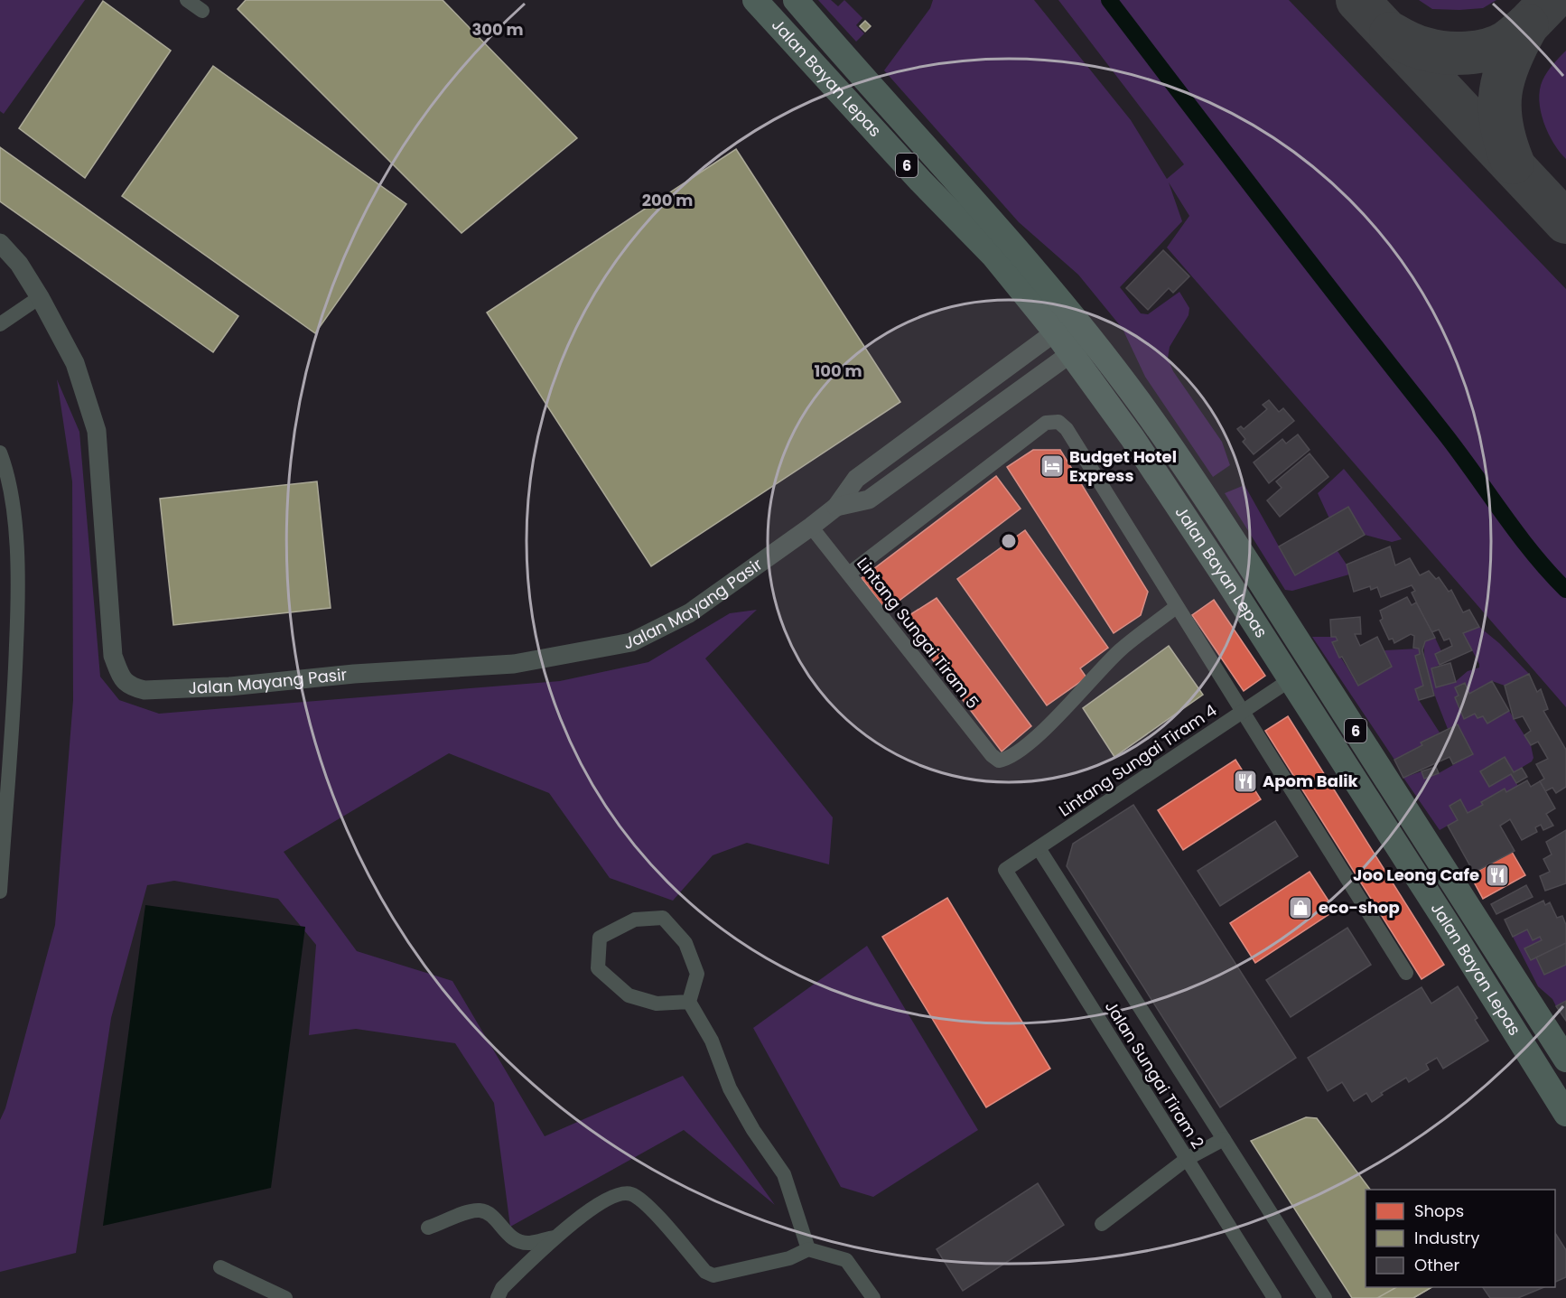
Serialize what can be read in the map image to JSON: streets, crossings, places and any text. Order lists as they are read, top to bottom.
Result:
{
  "streets": {
    "highway": ["Jalan Bayan Lepas", "6"],
    "street": [
      "Jalan Mayang Pasir",
      "Lintang Sungai Tiram 5",
      "Lintang Sungai Tiram 4",
      "Jalan Sungai Tiram 2"
    ]
  },
  "crossings": [
    ["Jalan Bayan Lepas", "Jalan Mayang Pasir"],
    ["Jalan Bayan Lepas", "Lintang Sungai Tiram 4"],
    ["Jalan Mayang Pasir", "Lintang Sungai Tiram 5"],
    ["Lintang Sungai Tiram 4", "Jalan Sungai Tiram 2"]
  ],
  "places": {
    "hotel": ["Budget Hotel Express"],
    "restaurant": ["Apom Balik", "Joo Leong Cafe"],
    "shop": ["eco-shop"]
  },
  "legend": ["Shops", "Industry", "Other"],
  "rings": ["300 m", "200 m", "100 m"]
}
